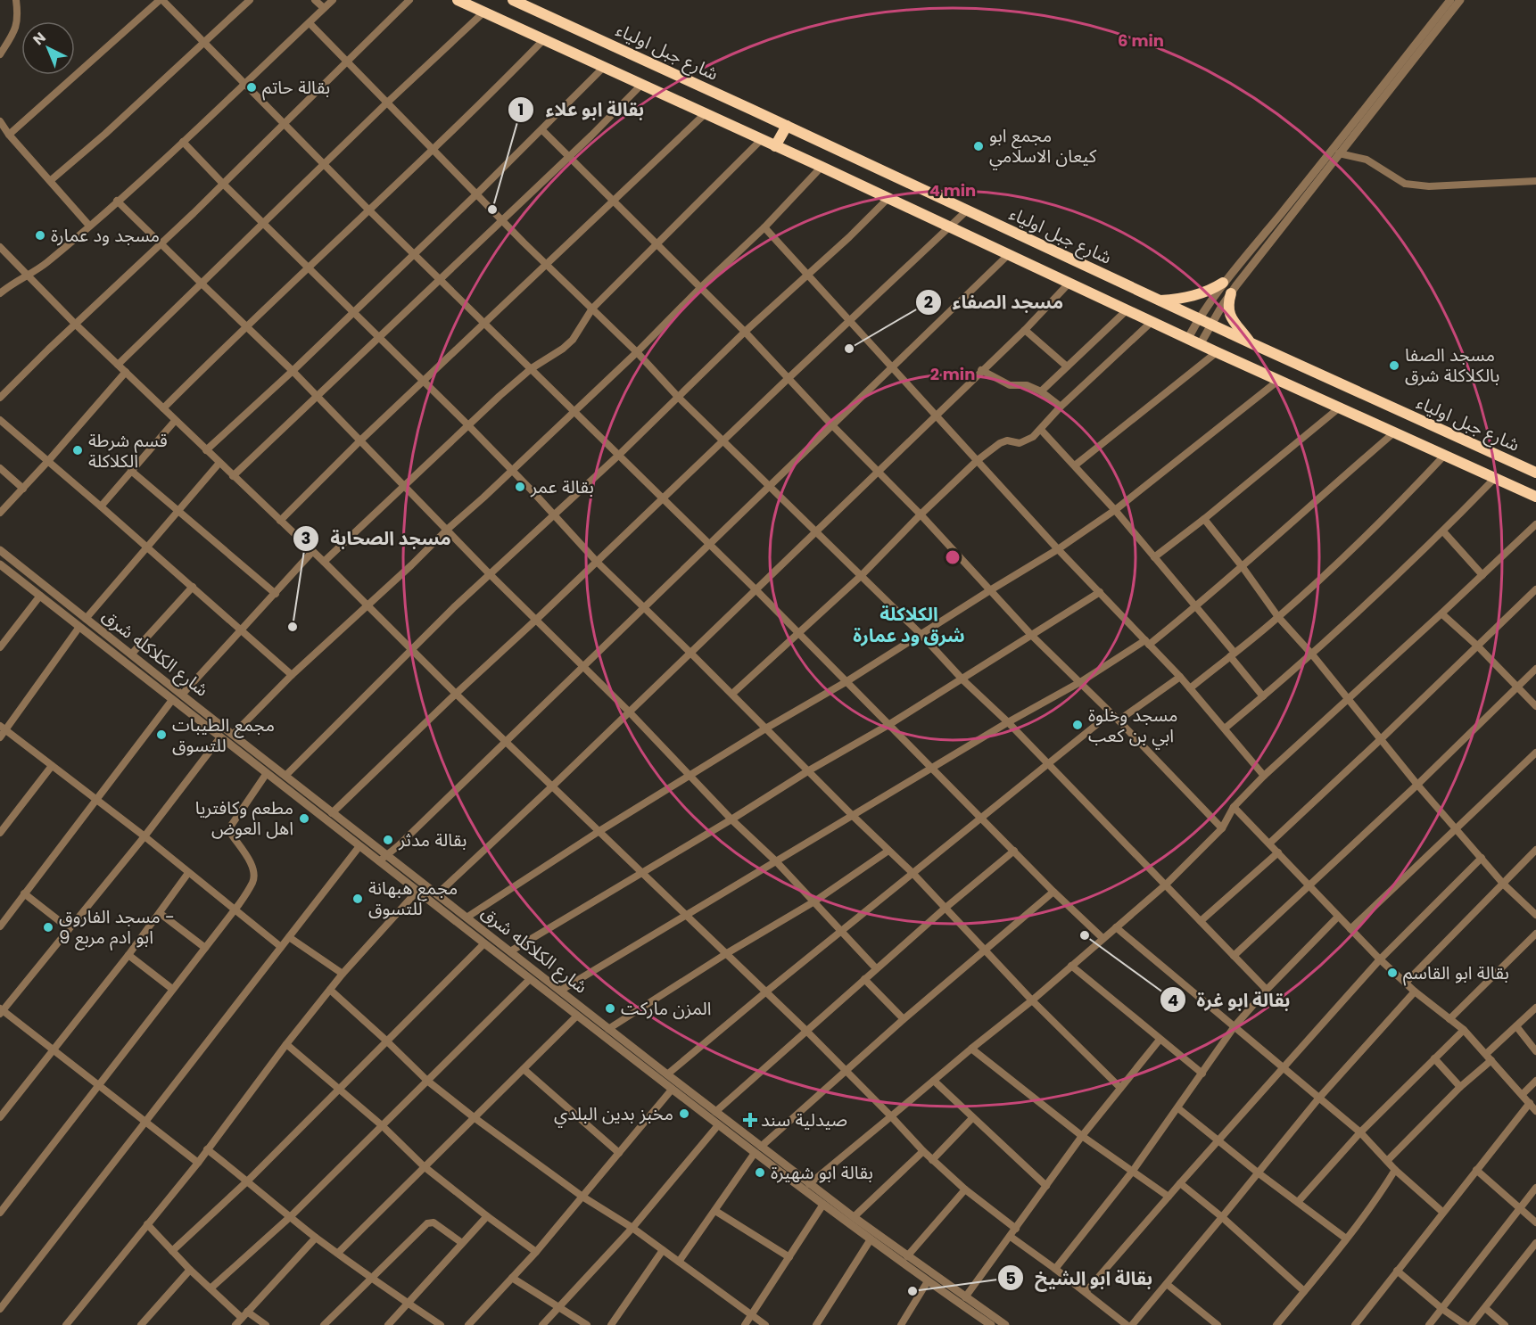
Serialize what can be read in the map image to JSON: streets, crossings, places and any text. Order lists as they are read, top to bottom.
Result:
{
  "streets": {
    "highway": ["شارع جبل اولياء"],
    "street": ["شارع الكلاكله شرق"]
  },
  "districts": ["الكلاكلة شرق ود عمارة"],
  "places": {
    "other": [
      "بقالة حاتم",
      "مجمع ابو كيعان الاسلامي",
      "بقالة ابو علاء",
      "مسجد ود عمارة",
      "مسجد الصفاء",
      "مسجد الصفا بالكلاكلة شرق",
      "قسم شرطة الكلاكلة",
      "بقالة عمر",
      "مسجد الصحابة",
      "مسجد وخلوة ابي بن كعب",
      "مجمع الطيبات للتسوق",
      "مطعم وكافتريا اهل العوض",
      "بقالة مدثر",
      "مجمع هبهانة للتسوق",
      "مسجد الفاروق - ابو ادم مربع 9",
      "بقالة ابو غرة",
      "بقالة ابو القاسم",
      "المزن ماركت",
      "مخبز بدين البلدي",
      "بقالة ابو شهيرة",
      "بقالة ابو الشيخ"
    ],
    "health": ["صيدلية سند"]
  },
  "north": "top left",
  "rings": ["6 min", "4 min", "2 min"]
}
